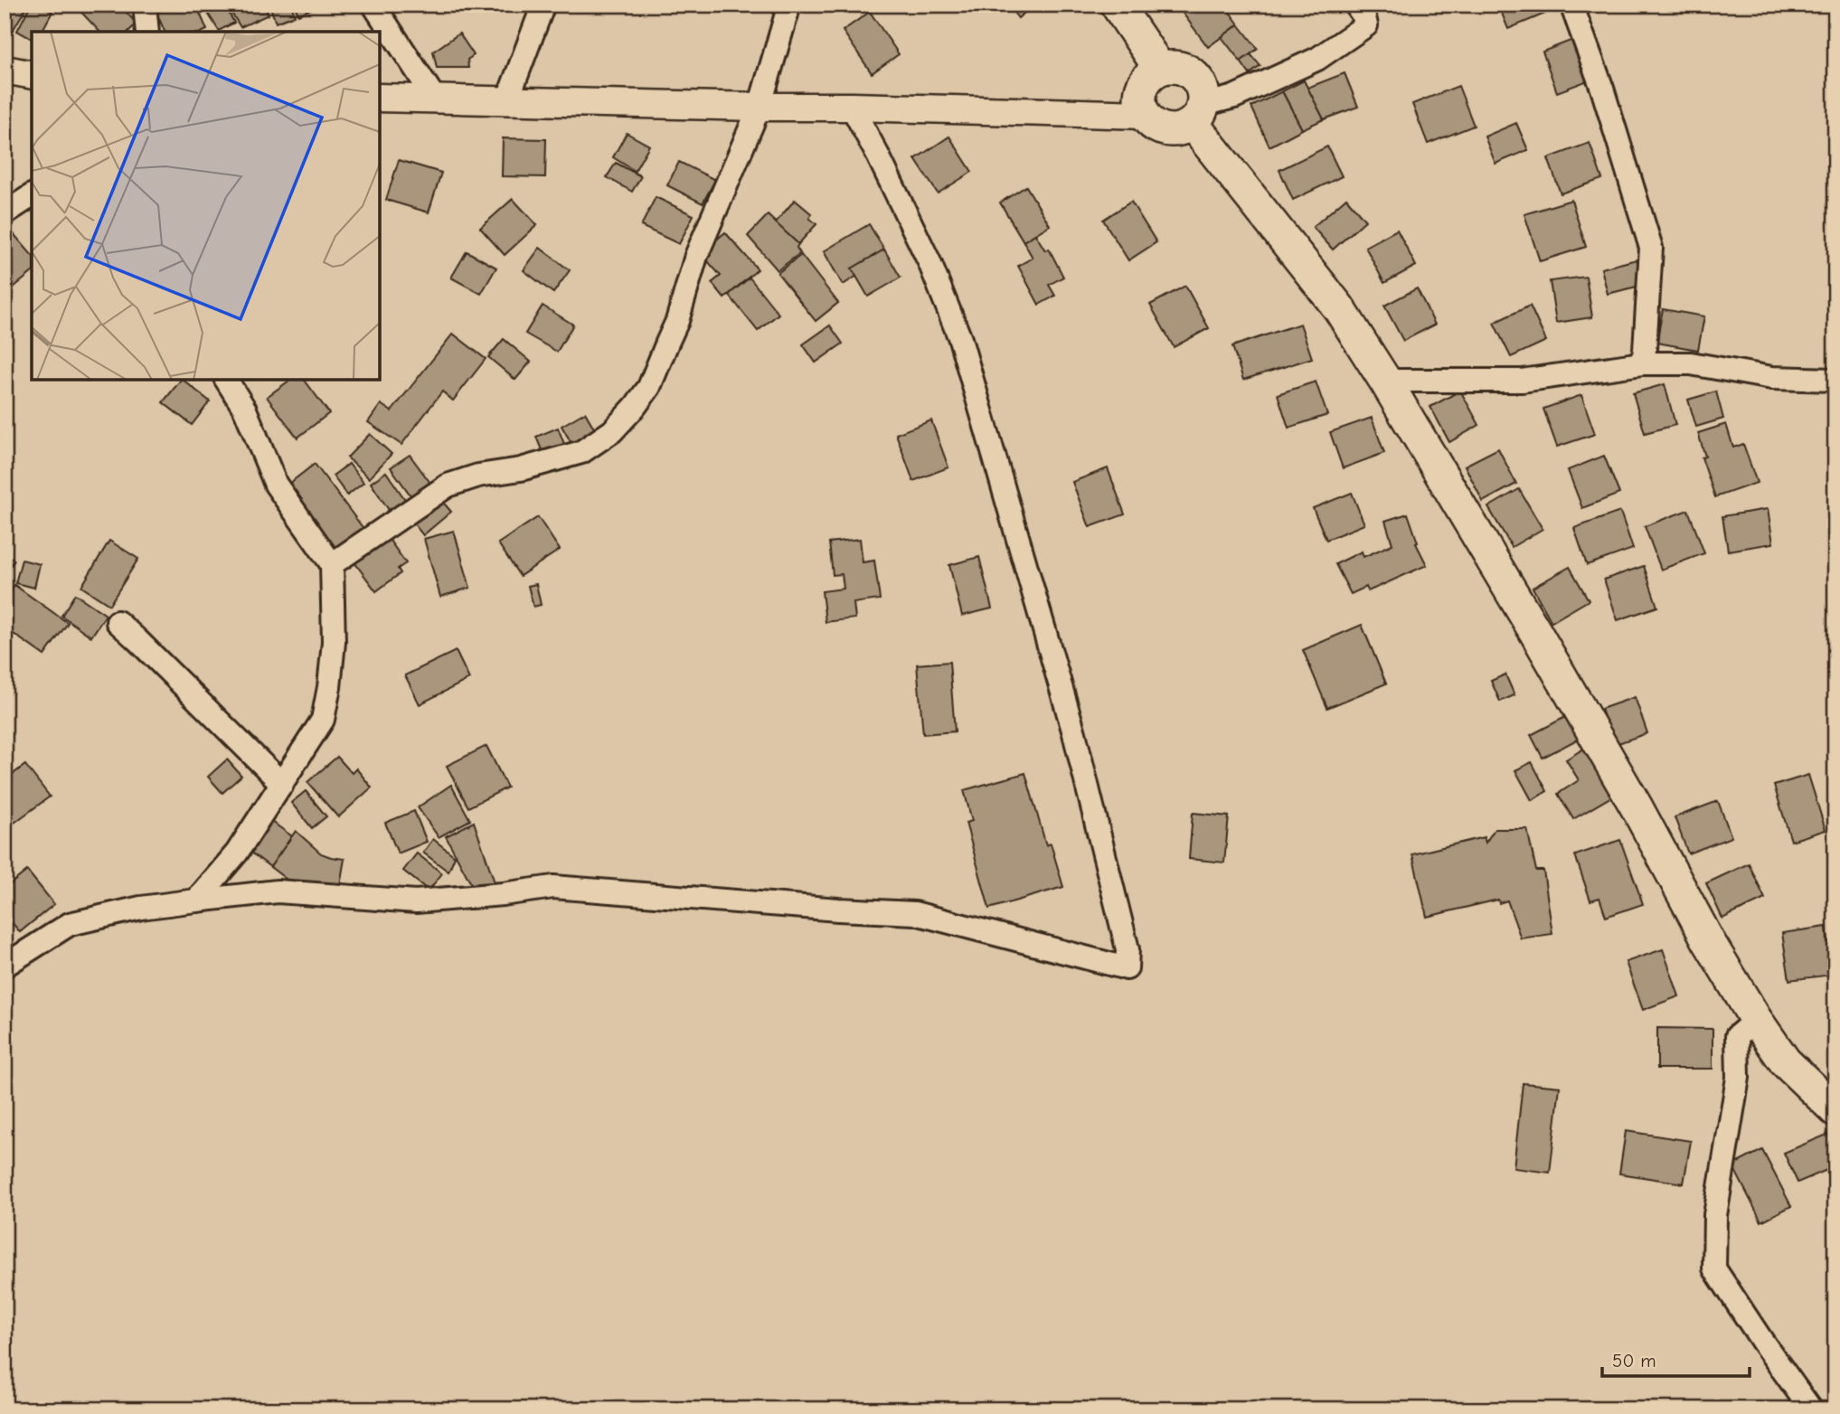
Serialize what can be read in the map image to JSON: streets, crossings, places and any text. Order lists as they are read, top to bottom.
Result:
{
  "scale_bar": "50 m"
}
